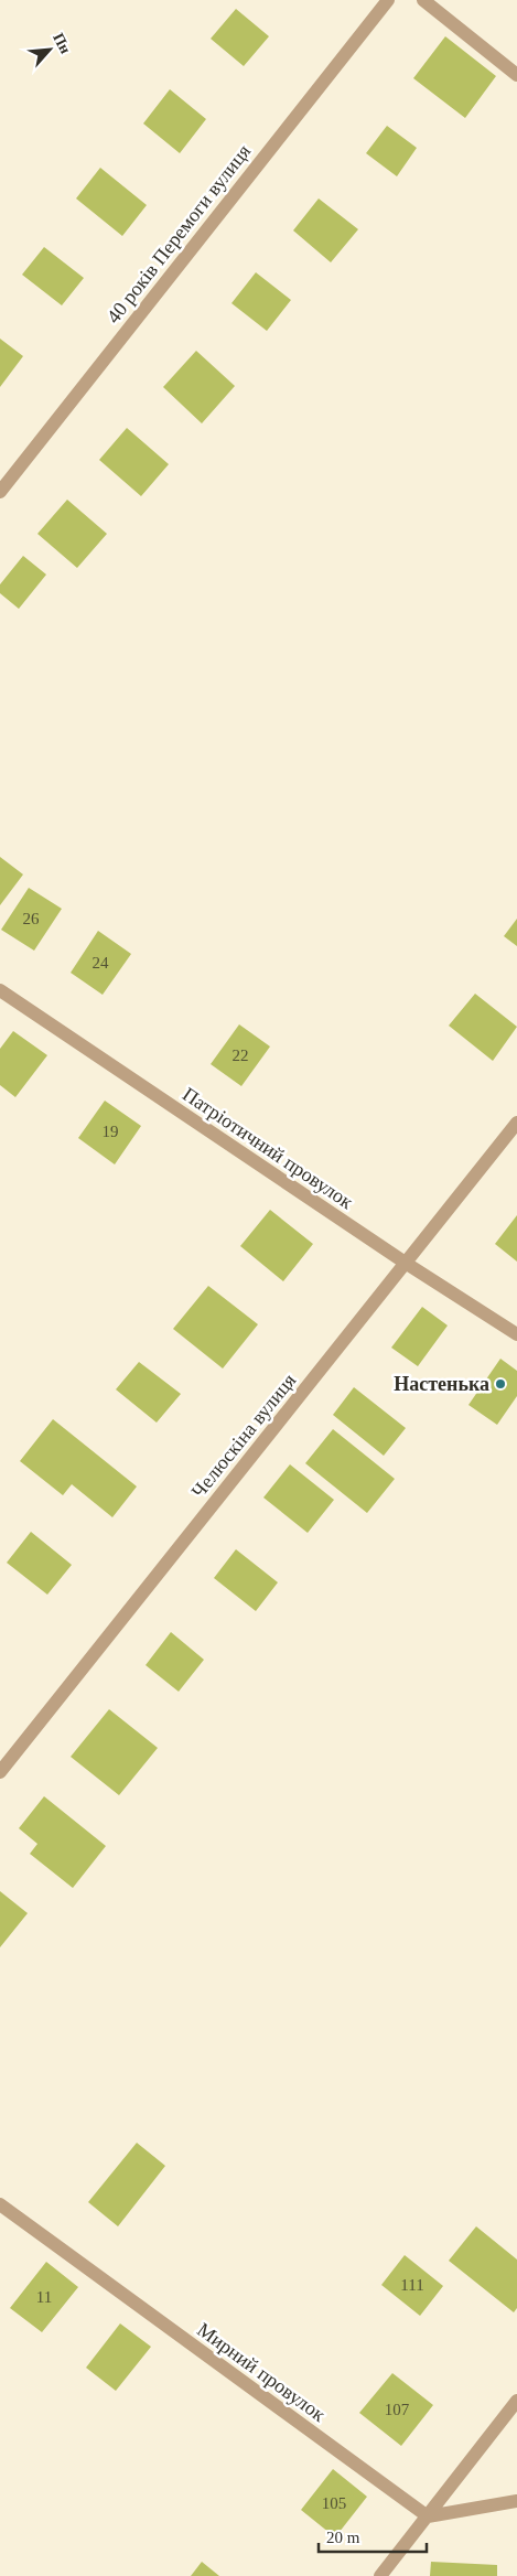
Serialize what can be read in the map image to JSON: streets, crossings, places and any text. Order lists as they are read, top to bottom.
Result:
{
  "streets": {
    "street": [
      "40 років Перемоги вулиця",
      "Патріотичний провулок",
      "Челюскіна вулиця",
      "Мирний провулок"
    ]
  },
  "crossings": [
    ["Патріотичний провулок", "Челюскіна вулиця"]
  ],
  "places": ["Настенька"],
  "house_numbers": [
    "26",
    "24",
    "22",
    "19",
    "111",
    "11",
    "107",
    "105"
  ],
  "scale_bar": "20 m",
  "north": "top right"
}
